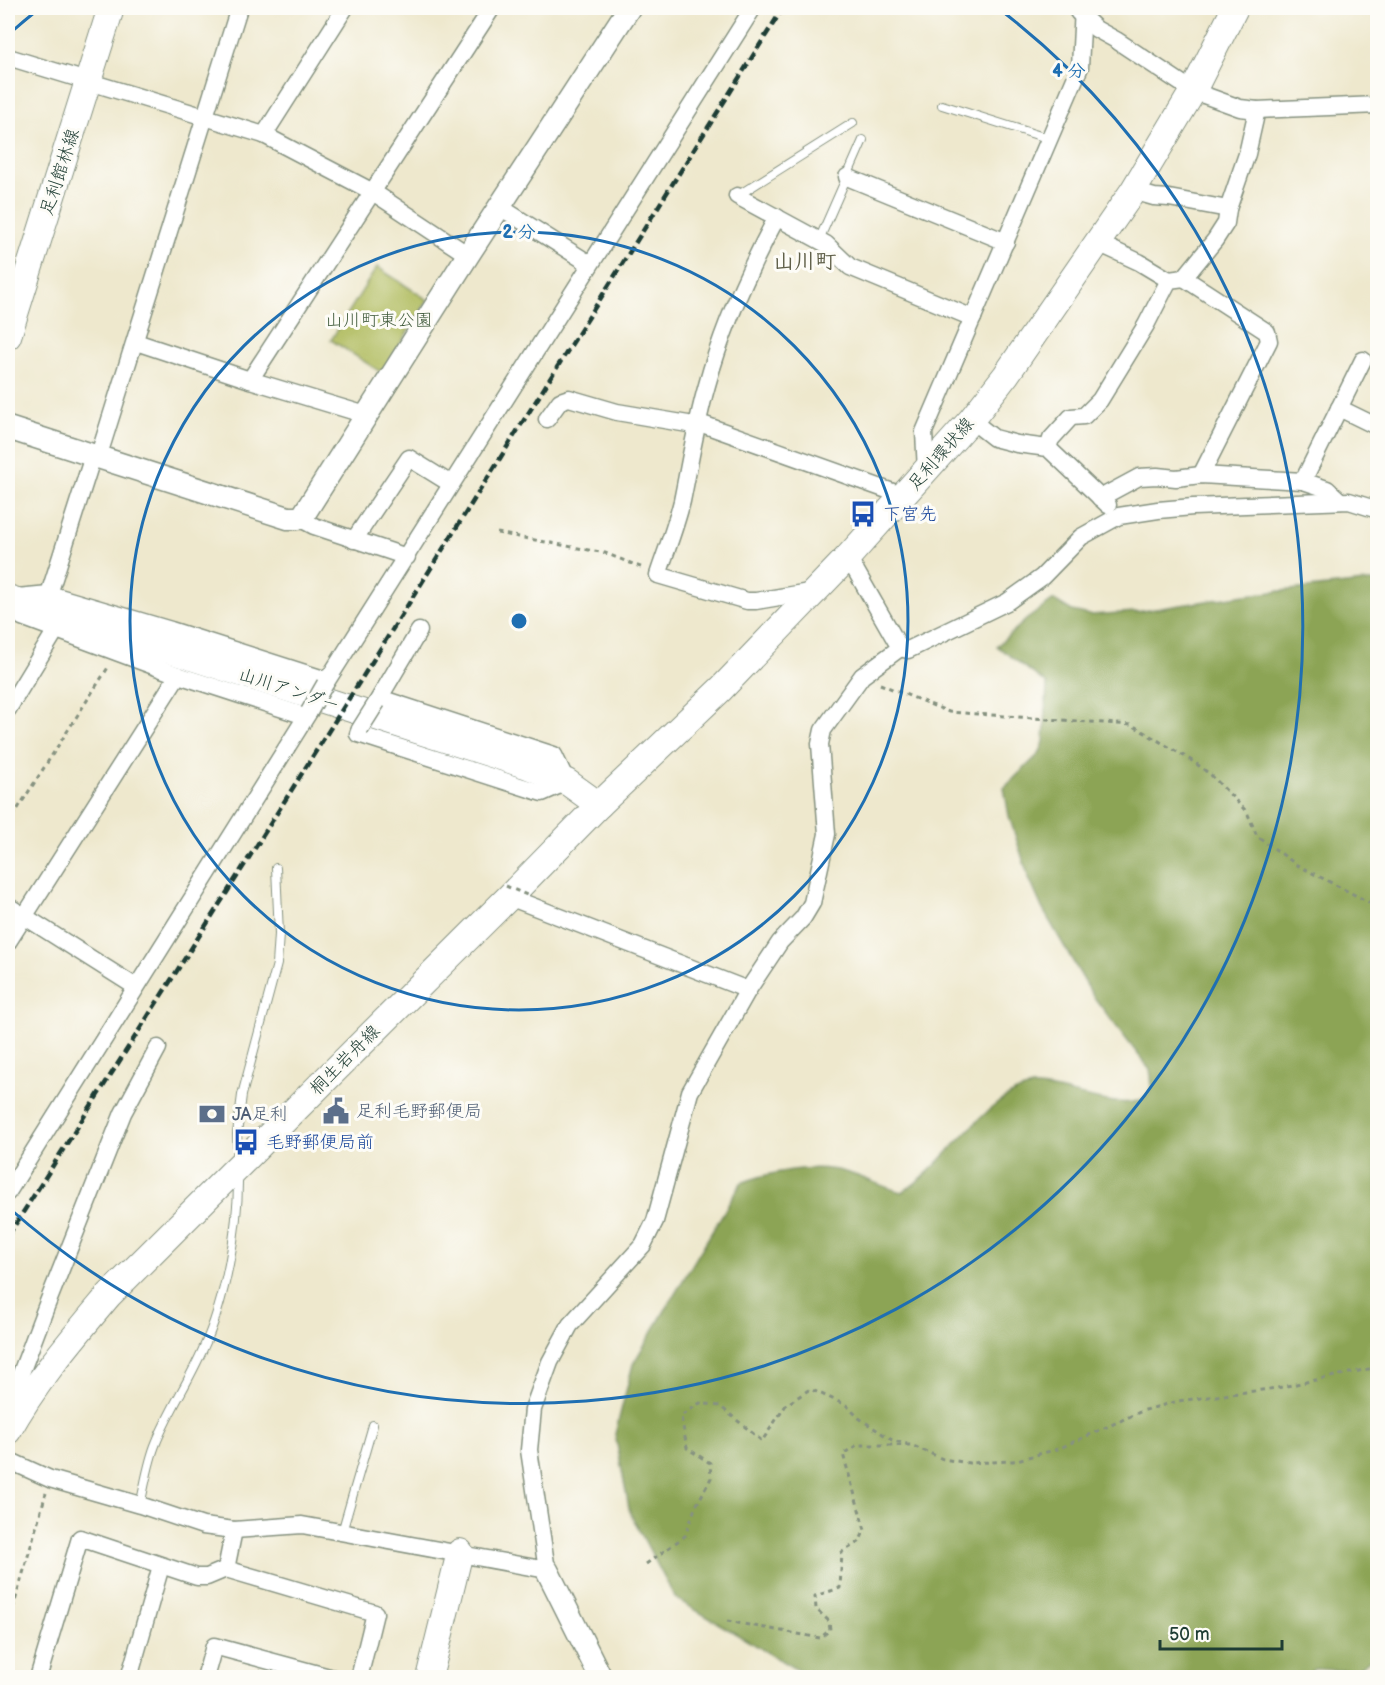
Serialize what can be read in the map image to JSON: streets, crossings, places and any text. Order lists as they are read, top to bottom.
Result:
{
  "streets": {
    "main road": [
      "足利館林線",
      "足利環状線",
      "山川アンダー",
      "桐生岩舟線"
    ]
  },
  "crossings": [
    ["足利環状線", "桐生岩舟線"]
  ],
  "districts": ["山川町"],
  "parks": ["山川町東公園"],
  "places": {
    "bus stop": ["下宮先", "毛野郵便局前"],
    "public building": ["足利毛野郵便局"],
    "bank": ["JA足利"]
  },
  "scale_bar": "50 m",
  "rings": ["4 分", "2 分"]
}
